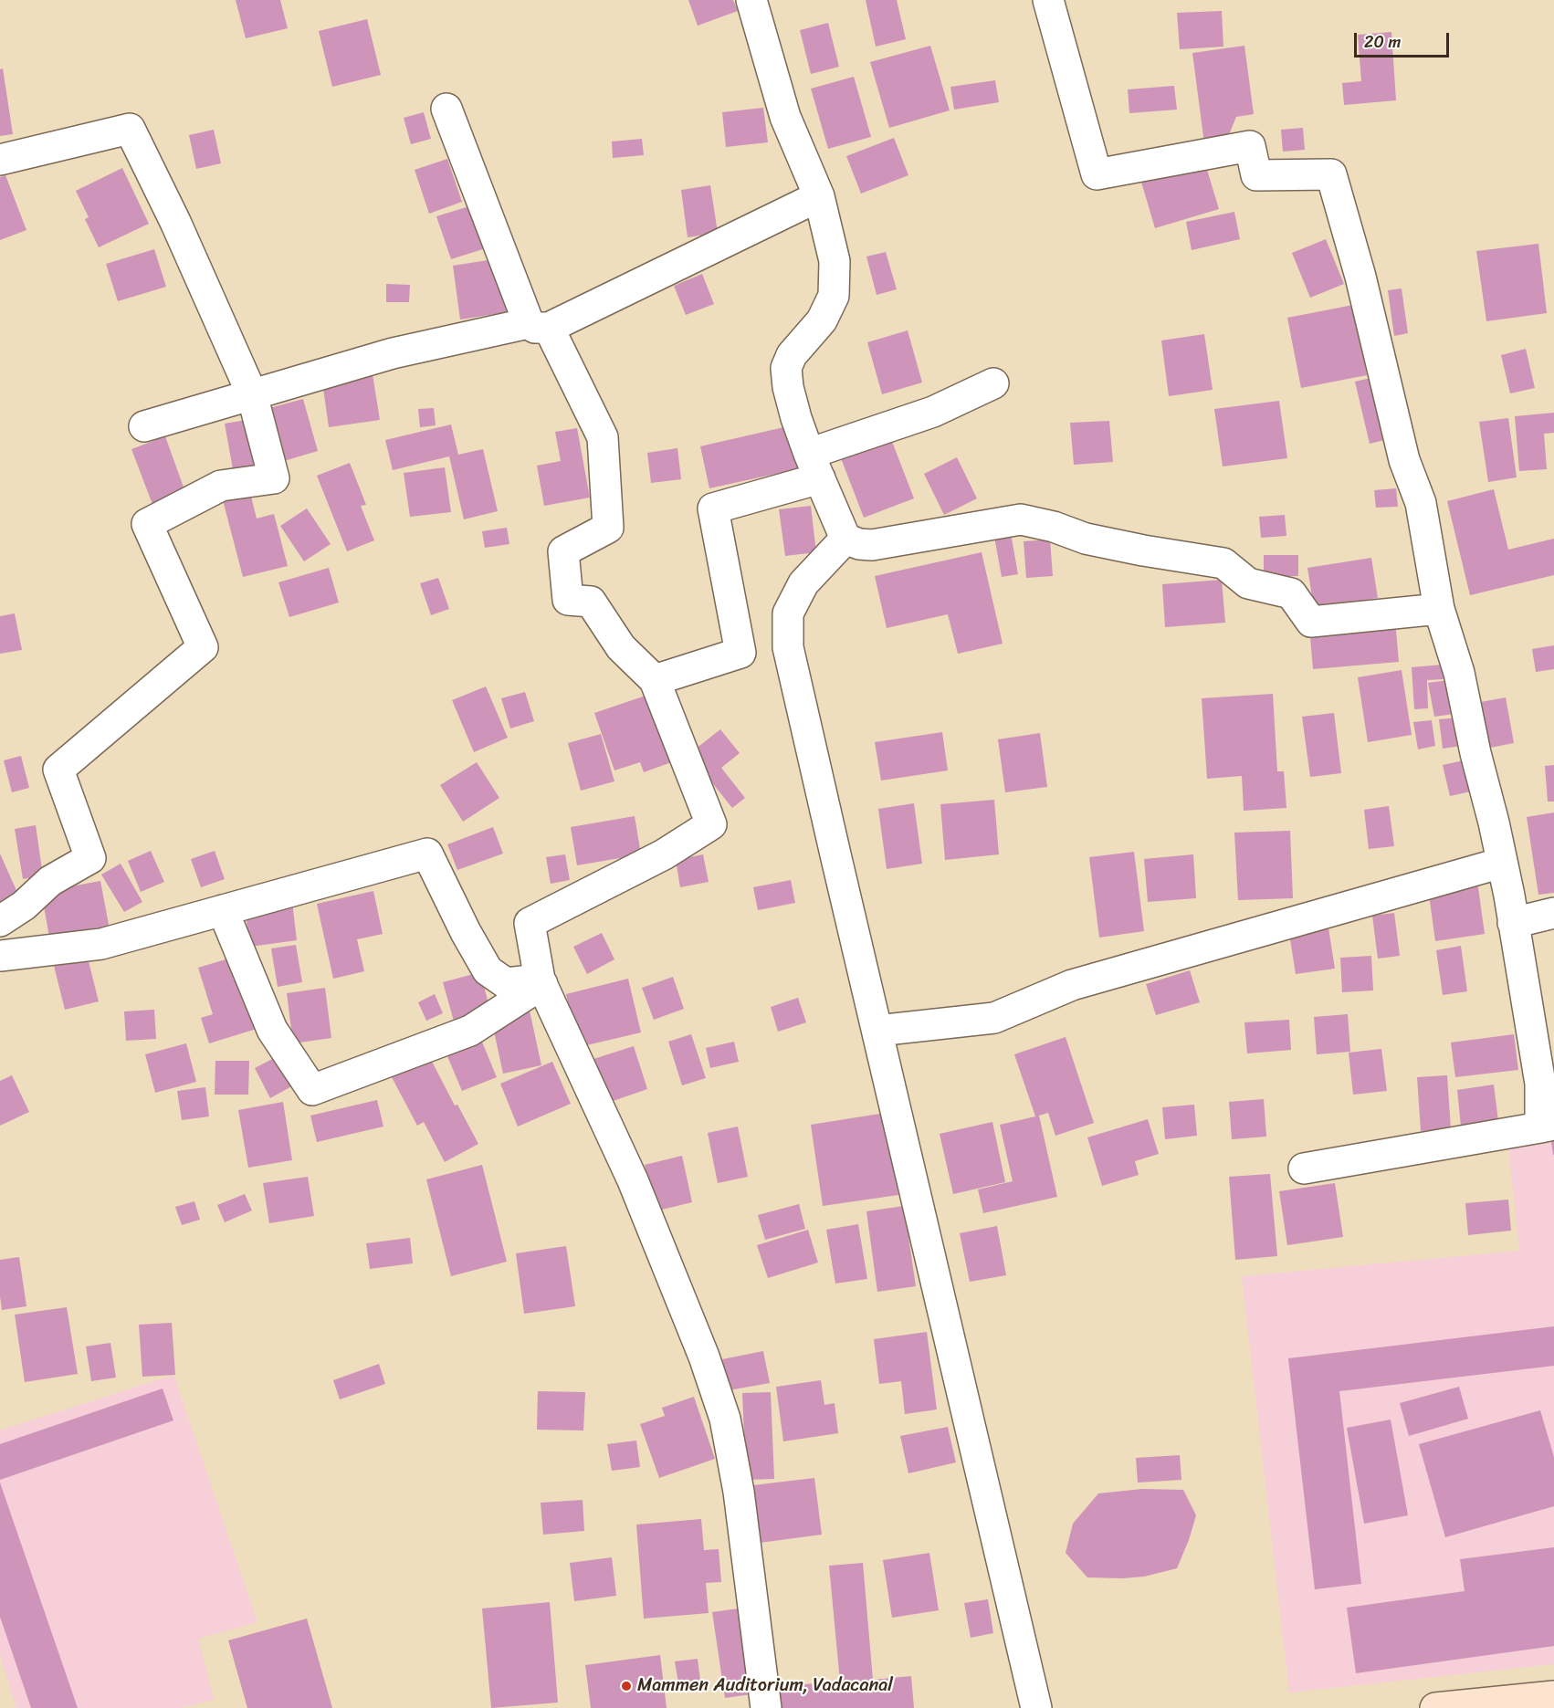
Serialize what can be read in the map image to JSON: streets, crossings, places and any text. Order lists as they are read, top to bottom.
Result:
{
  "places": ["Mammen Auditorium, Vadacanal"],
  "scale_bar": "20 m"
}
